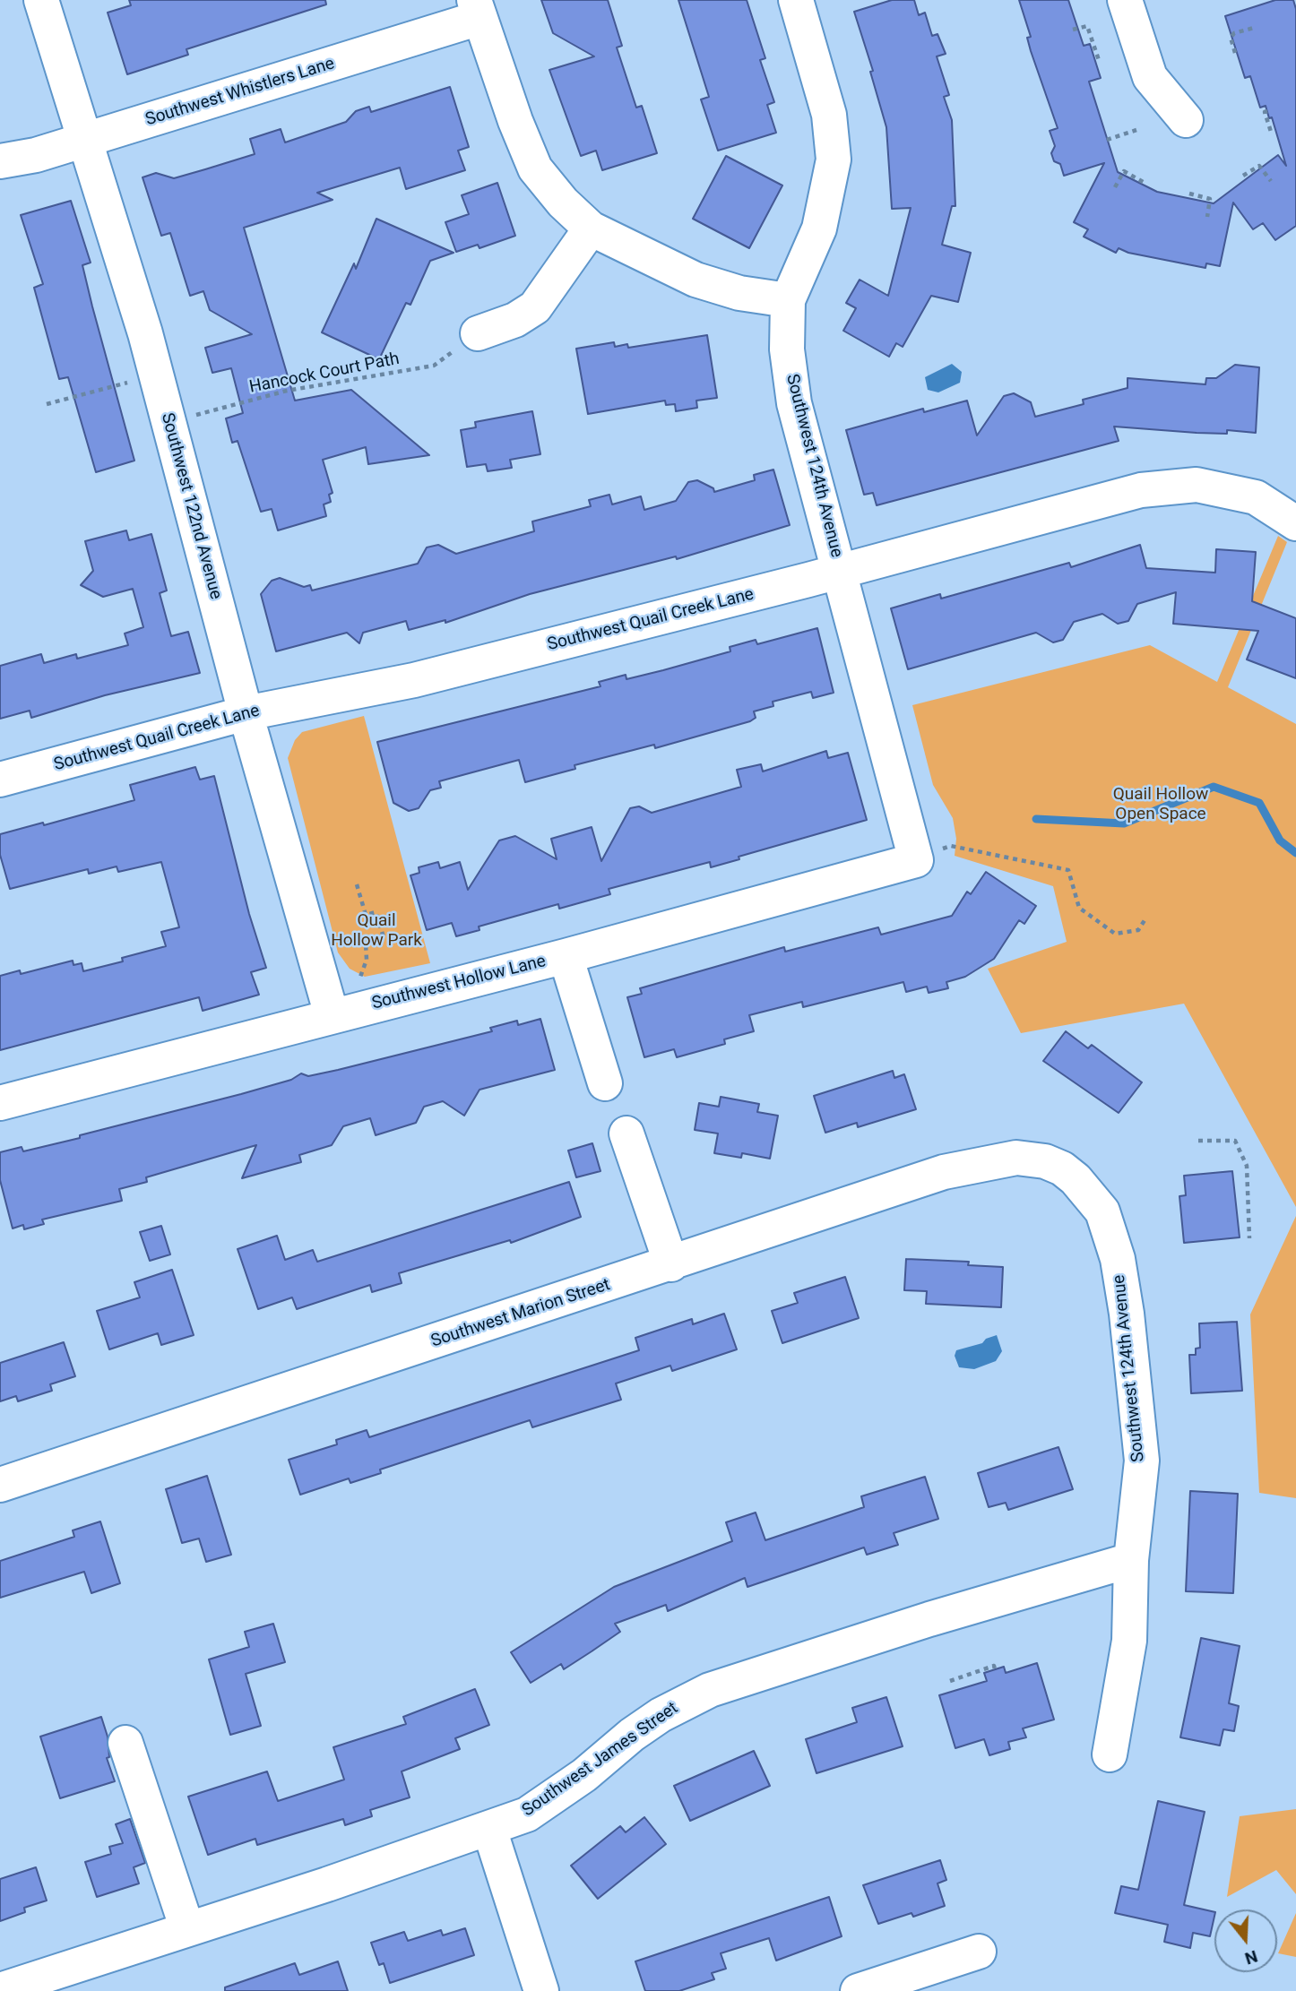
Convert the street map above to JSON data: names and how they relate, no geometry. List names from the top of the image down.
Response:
{
  "streets": {
    "street": [
      "Southwest Whistlers Lane",
      "Southwest 124th Avenue",
      "Southwest 122nd Avenue",
      "Southwest Quail Creek Lane",
      "Southwest Hollow Lane",
      "Southwest Marion Street",
      "Southwest James Street"
    ],
    "path": ["Hancock Court Path"]
  },
  "crossings": [
    ["Southwest Whistlers Lane", "Southwest 122nd Avenue"],
    ["Hancock Court Path", "Southwest 122nd Avenue"],
    ["Southwest 124th Avenue", "Southwest Quail Creek Lane"],
    ["Southwest 124th Avenue", "Southwest Hollow Lane"],
    ["Southwest 124th Avenue", "Southwest Marion Street"],
    ["Southwest 124th Avenue", "Southwest James Street"],
    ["Southwest 122nd Avenue", "Southwest Quail Creek Lane"],
    ["Southwest 122nd Avenue", "Southwest Hollow Lane"]
  ],
  "parks": ["Quail Hollow Open Space", "Quail Hollow Park"],
  "north": "bottom"
}
